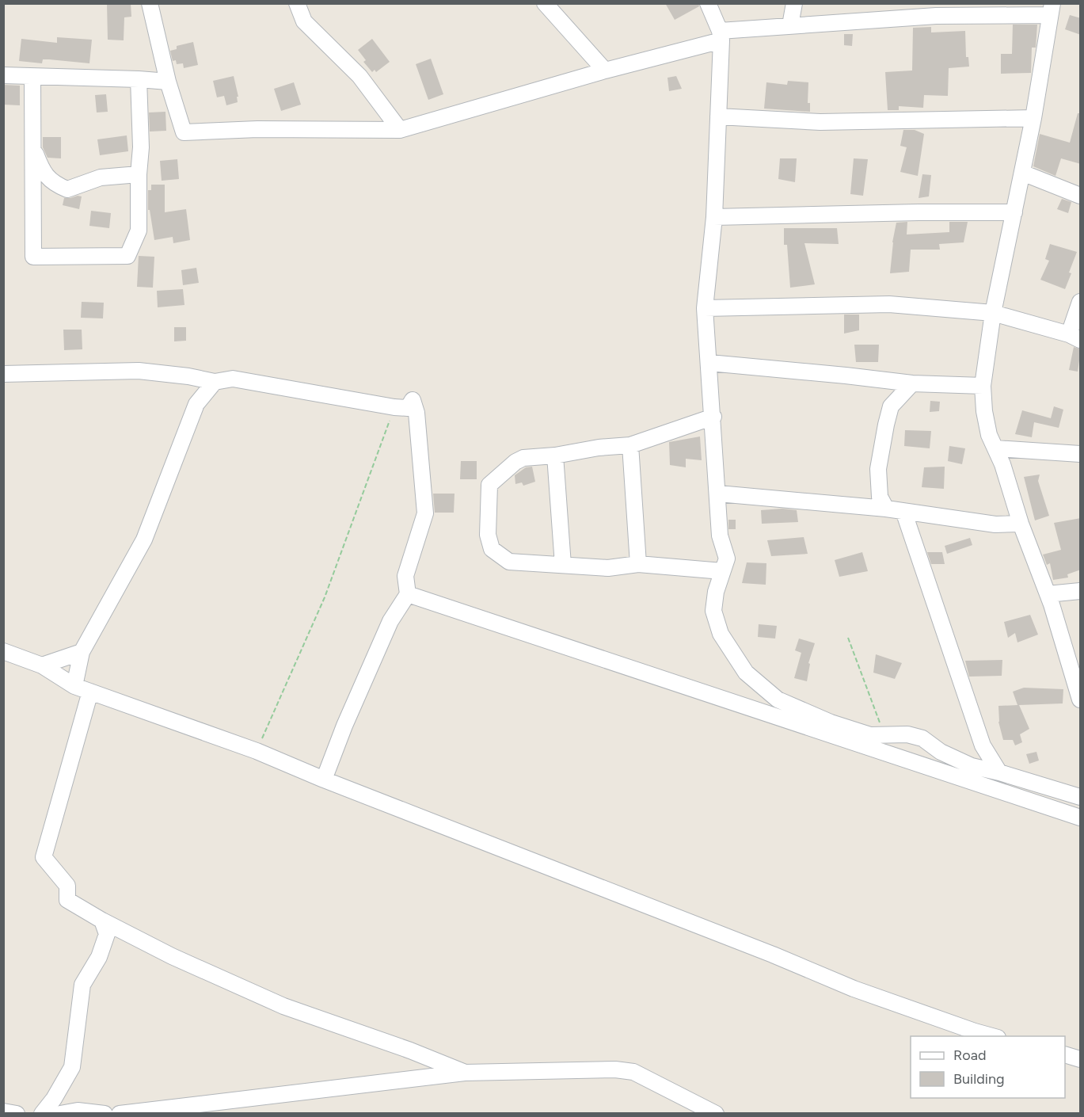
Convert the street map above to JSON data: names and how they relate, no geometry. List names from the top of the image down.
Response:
{
  "legend": ["Road", "Building"]
}
